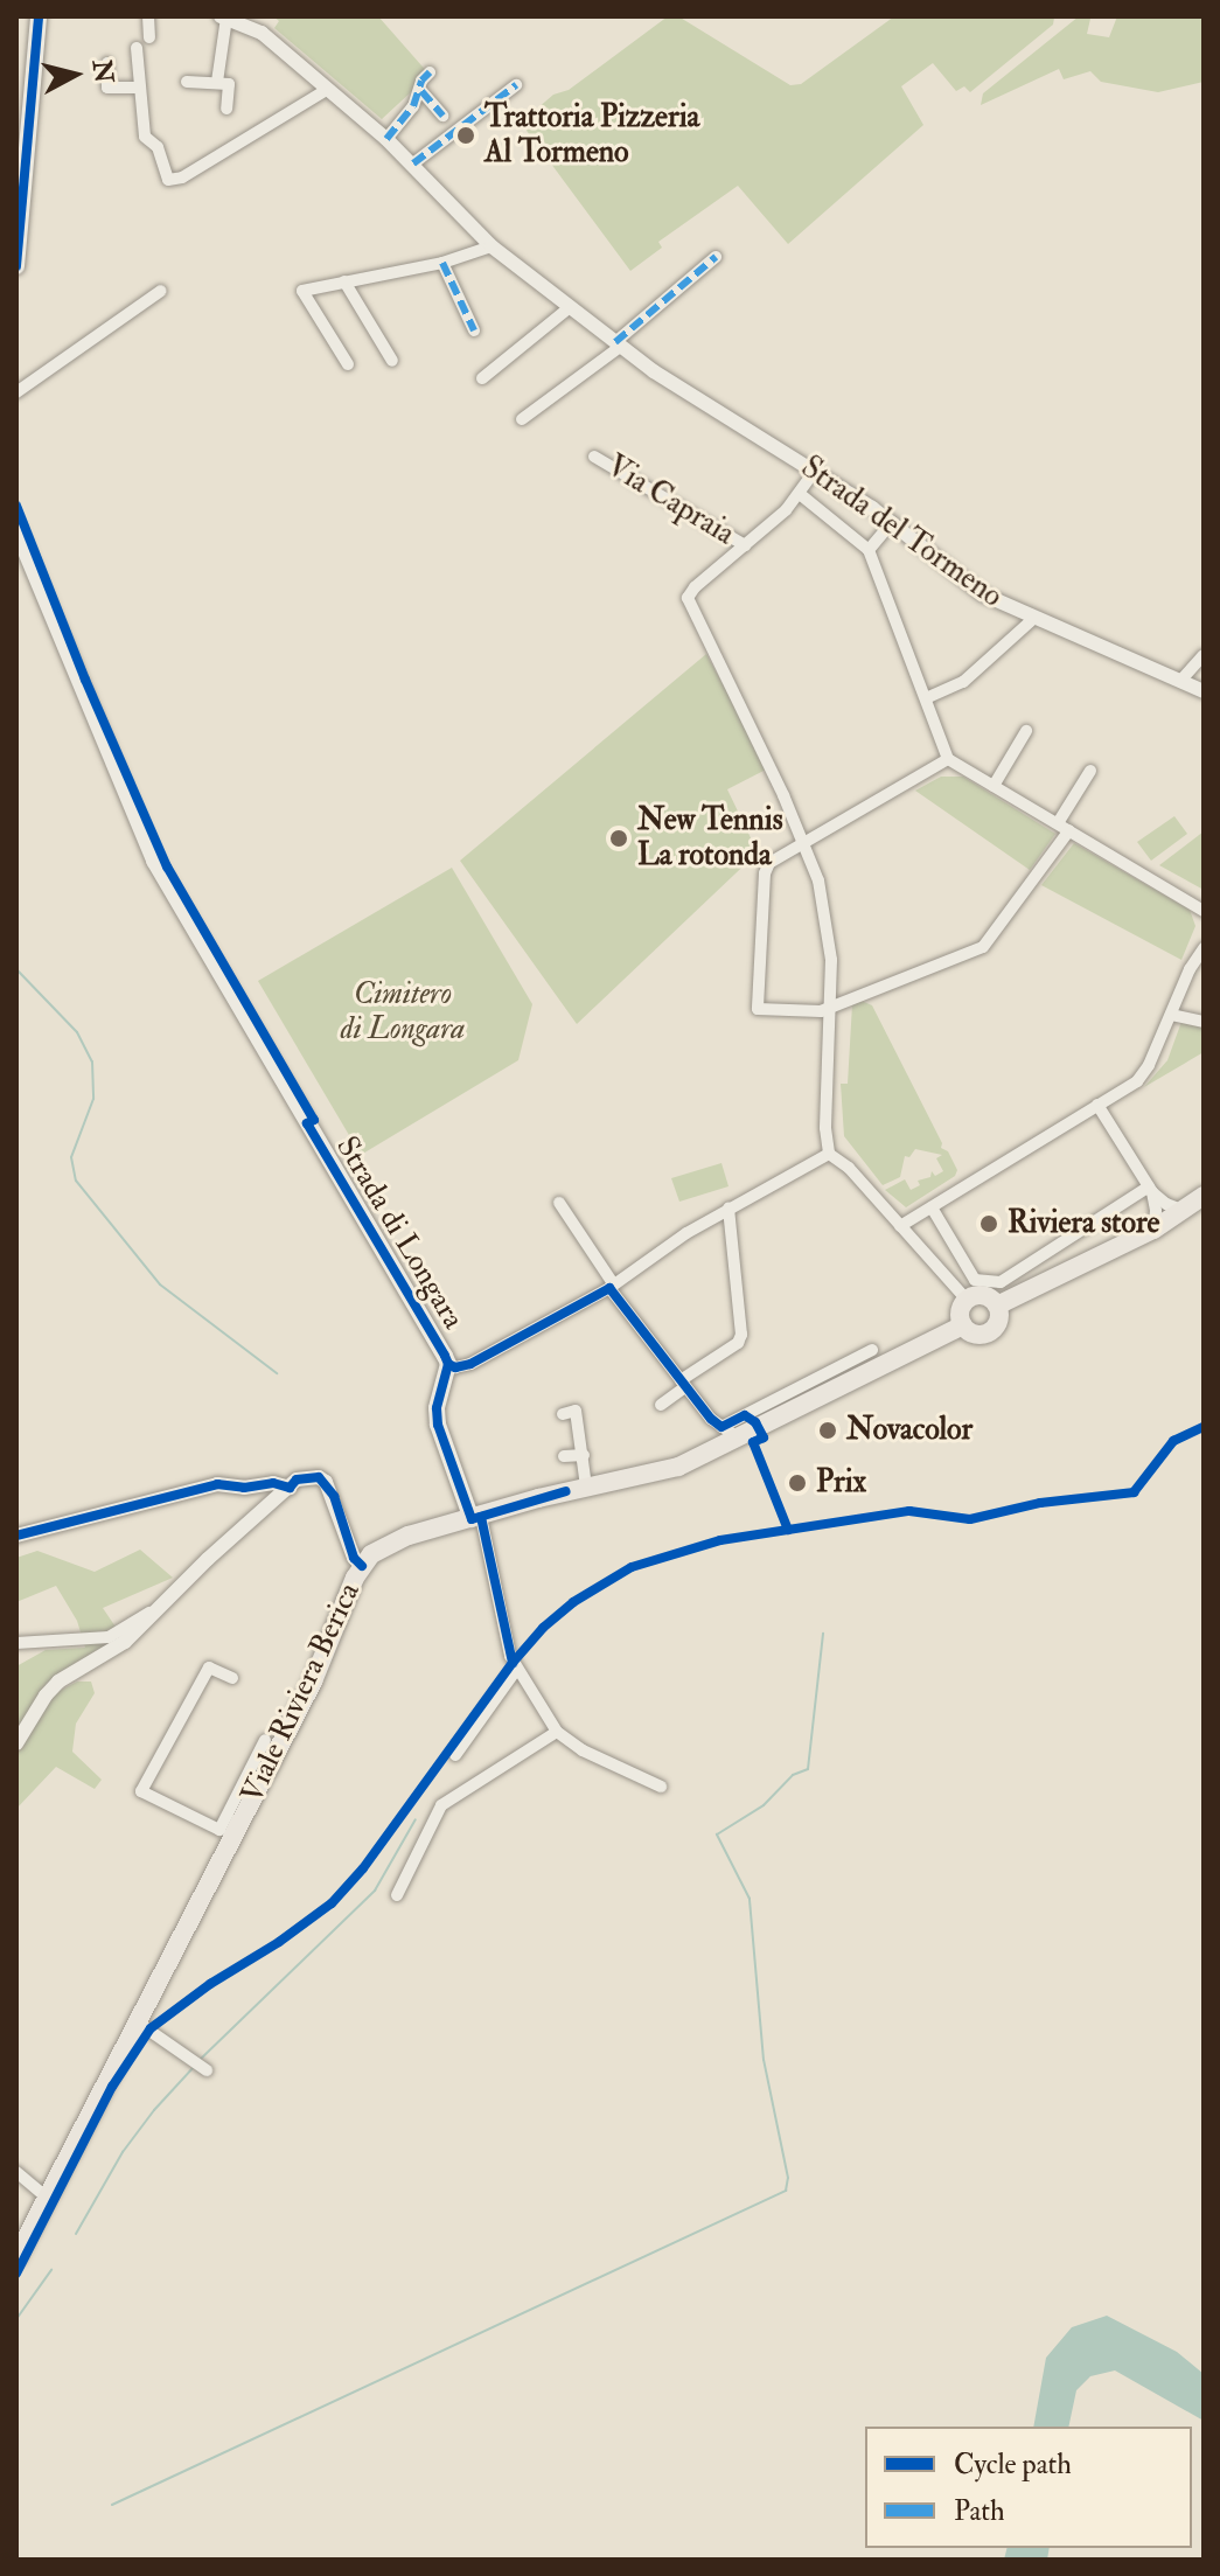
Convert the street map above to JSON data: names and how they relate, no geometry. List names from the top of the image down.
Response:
{
  "streets": {
    "main road": ["Strada di Longara", "Viale Riviera Berica"],
    "street": ["Via Capraia", "Strada del Tormeno"]
  },
  "crossings": [
    ["Strada di Longara", "Viale Riviera Berica"]
  ],
  "parks": ["Cimitero di Longara"],
  "places": [
    "Trattoria Pizzeria Al Tormeno",
    "New Tennis La rotonda",
    "Riviera store",
    "Novacolor",
    "Prix"
  ],
  "legend": ["Cycle path", "Path"],
  "north": "right"
}
